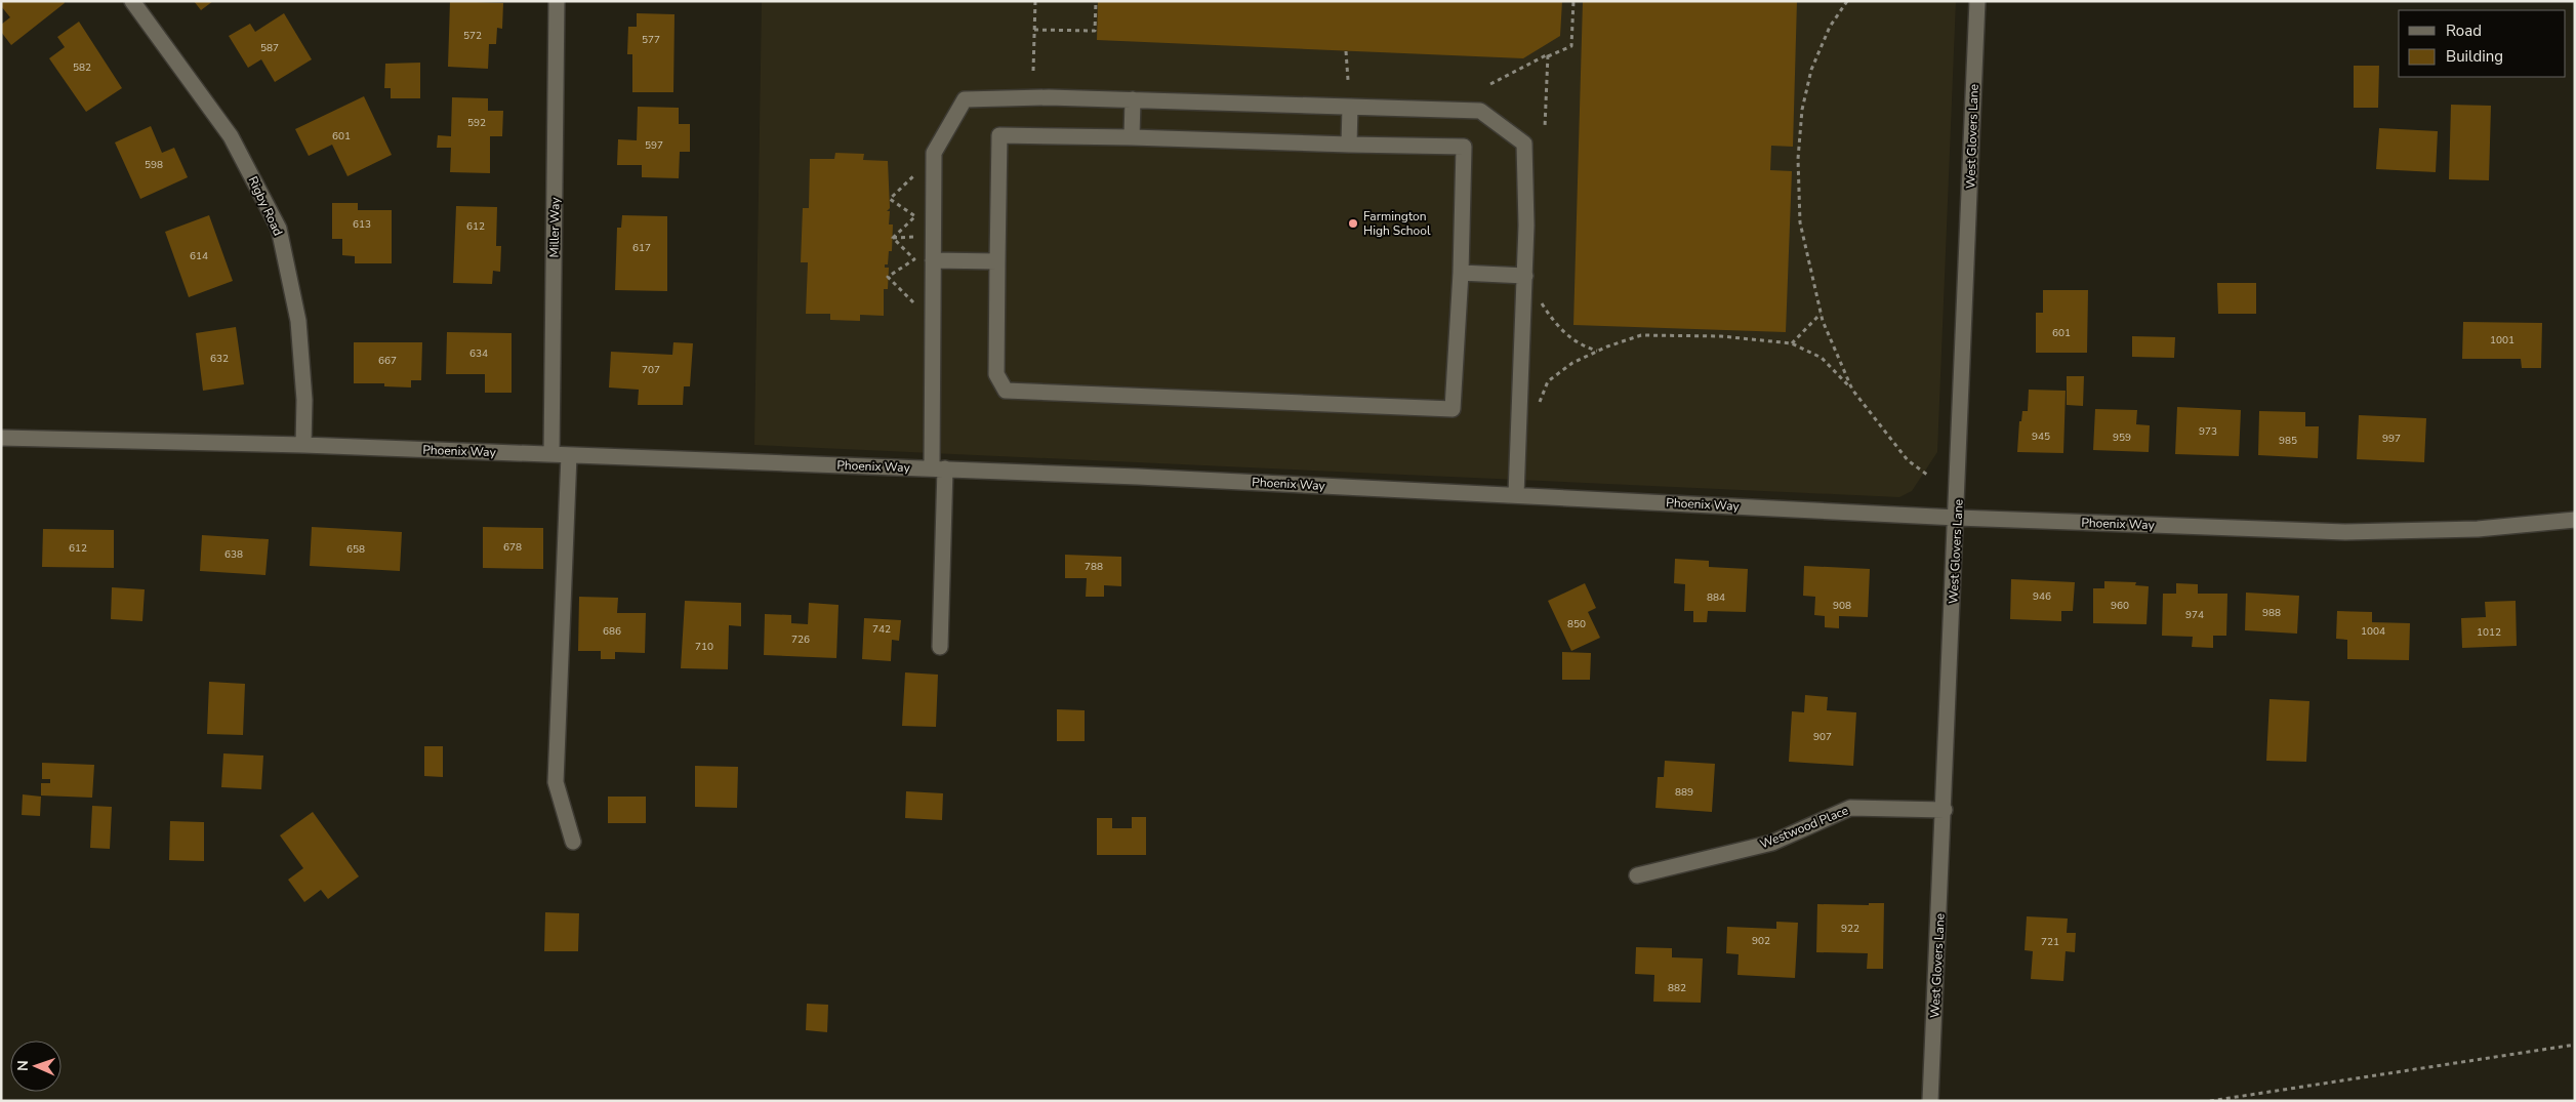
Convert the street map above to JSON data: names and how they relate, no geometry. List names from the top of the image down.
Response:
{
  "streets": {
    "street": [
      "West Glovers Lane",
      "Rigby Road",
      "Miller Way",
      "Phoenix Way",
      "Westwood Place"
    ]
  },
  "crossings": [
    ["West Glovers Lane", "Phoenix Way"],
    ["West Glovers Lane", "Westwood Place"],
    ["Rigby Road", "Phoenix Way"],
    ["Miller Way", "Phoenix Way"]
  ],
  "places": ["Farmington High School"],
  "house_numbers": [
    "572",
    "577",
    "587",
    "582",
    "592",
    "601",
    "597",
    "598",
    "613",
    "612",
    "617",
    "614",
    "601",
    "1001",
    "634",
    "632",
    "667",
    "707",
    "973",
    "945",
    "959",
    "997",
    "985",
    "678",
    "612",
    "658",
    "638",
    "788",
    "946",
    "884",
    "908",
    "960",
    "988",
    "974",
    "850",
    "742",
    "686",
    "1004",
    "1012",
    "726",
    "710",
    "907",
    "889",
    "922",
    "902",
    "721",
    "882"
  ],
  "legend": ["Road", "Building"],
  "north": "left"
}
